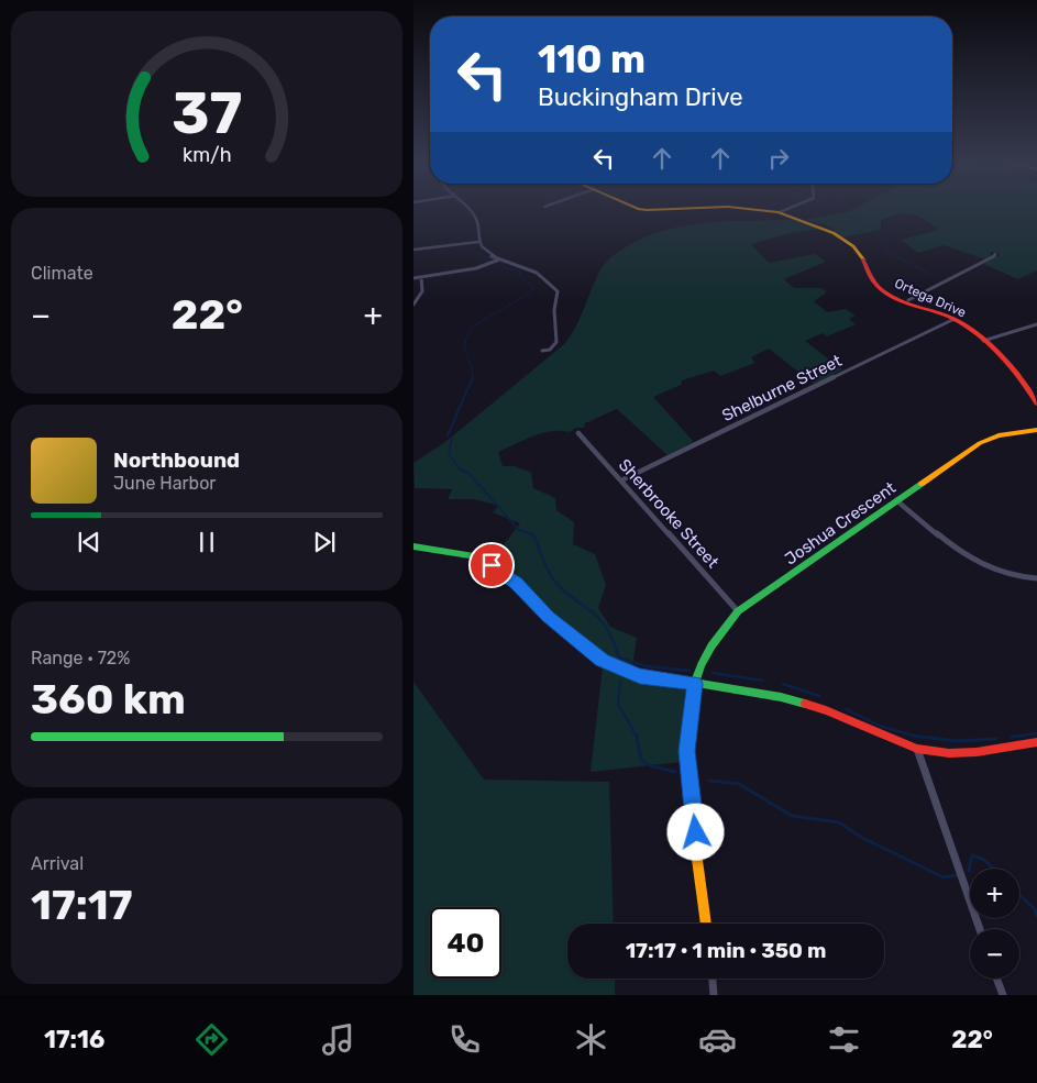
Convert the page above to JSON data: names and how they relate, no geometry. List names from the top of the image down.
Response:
{
  "streets": {
    "street": [
      "Ortega Drive",
      "Shelburne Street",
      "Sherbrooke Street",
      "Joshua Crescent"
    ]
  },
  "crossings": [
    ["Ortega Drive", "Shelburne Street"],
    ["Shelburne Street", "Sherbrooke Street"],
    ["Sherbrooke Street", "Joshua Crescent"]
  ],
  "page": {
    "turn": ["110 m", "Buckingham Drive"],
    "tile": [
      "Climate",
      ["Range · 72%", "360 km"],
      ["Arrival", "17:17"]
    ],
    "heat": ["−", "22°", "+"],
    "song": ["Northbound", "June Harbor"],
    "map_buttons": ["+", "−"],
    "limit": "40",
    "trip": "17:17 · 1 min · 350 m",
    "tabs": ["17:16", "22°"],
    "gauge": ["37", "km/h"]
  }
}
